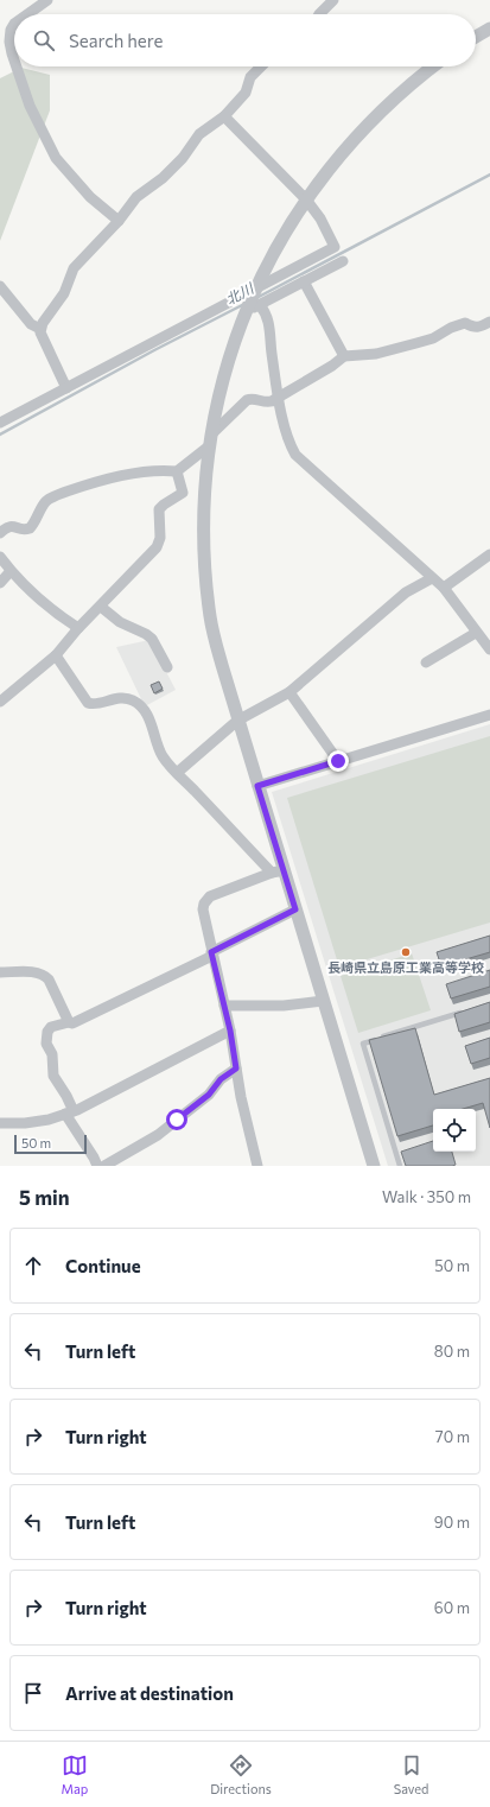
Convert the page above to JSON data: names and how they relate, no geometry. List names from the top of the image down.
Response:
{
  "water": ["北川"],
  "places": ["長崎県立島原工業高等学校"],
  "scale_bar": "50 m",
  "page": {
    "search": "Search here",
    "scale": "50 m",
    "heading": ["5 min", "Walk · 350 m"],
    "list": [
      ["Continue", "50 m"],
      ["Turn left", "80 m"],
      ["Turn right", "70 m"],
      ["Turn left", "90 m"],
      ["Turn right", "60 m"],
      "Arrive at destination"
    ],
    "nav": ["Map", "Directions", "Saved"]
  }
}
